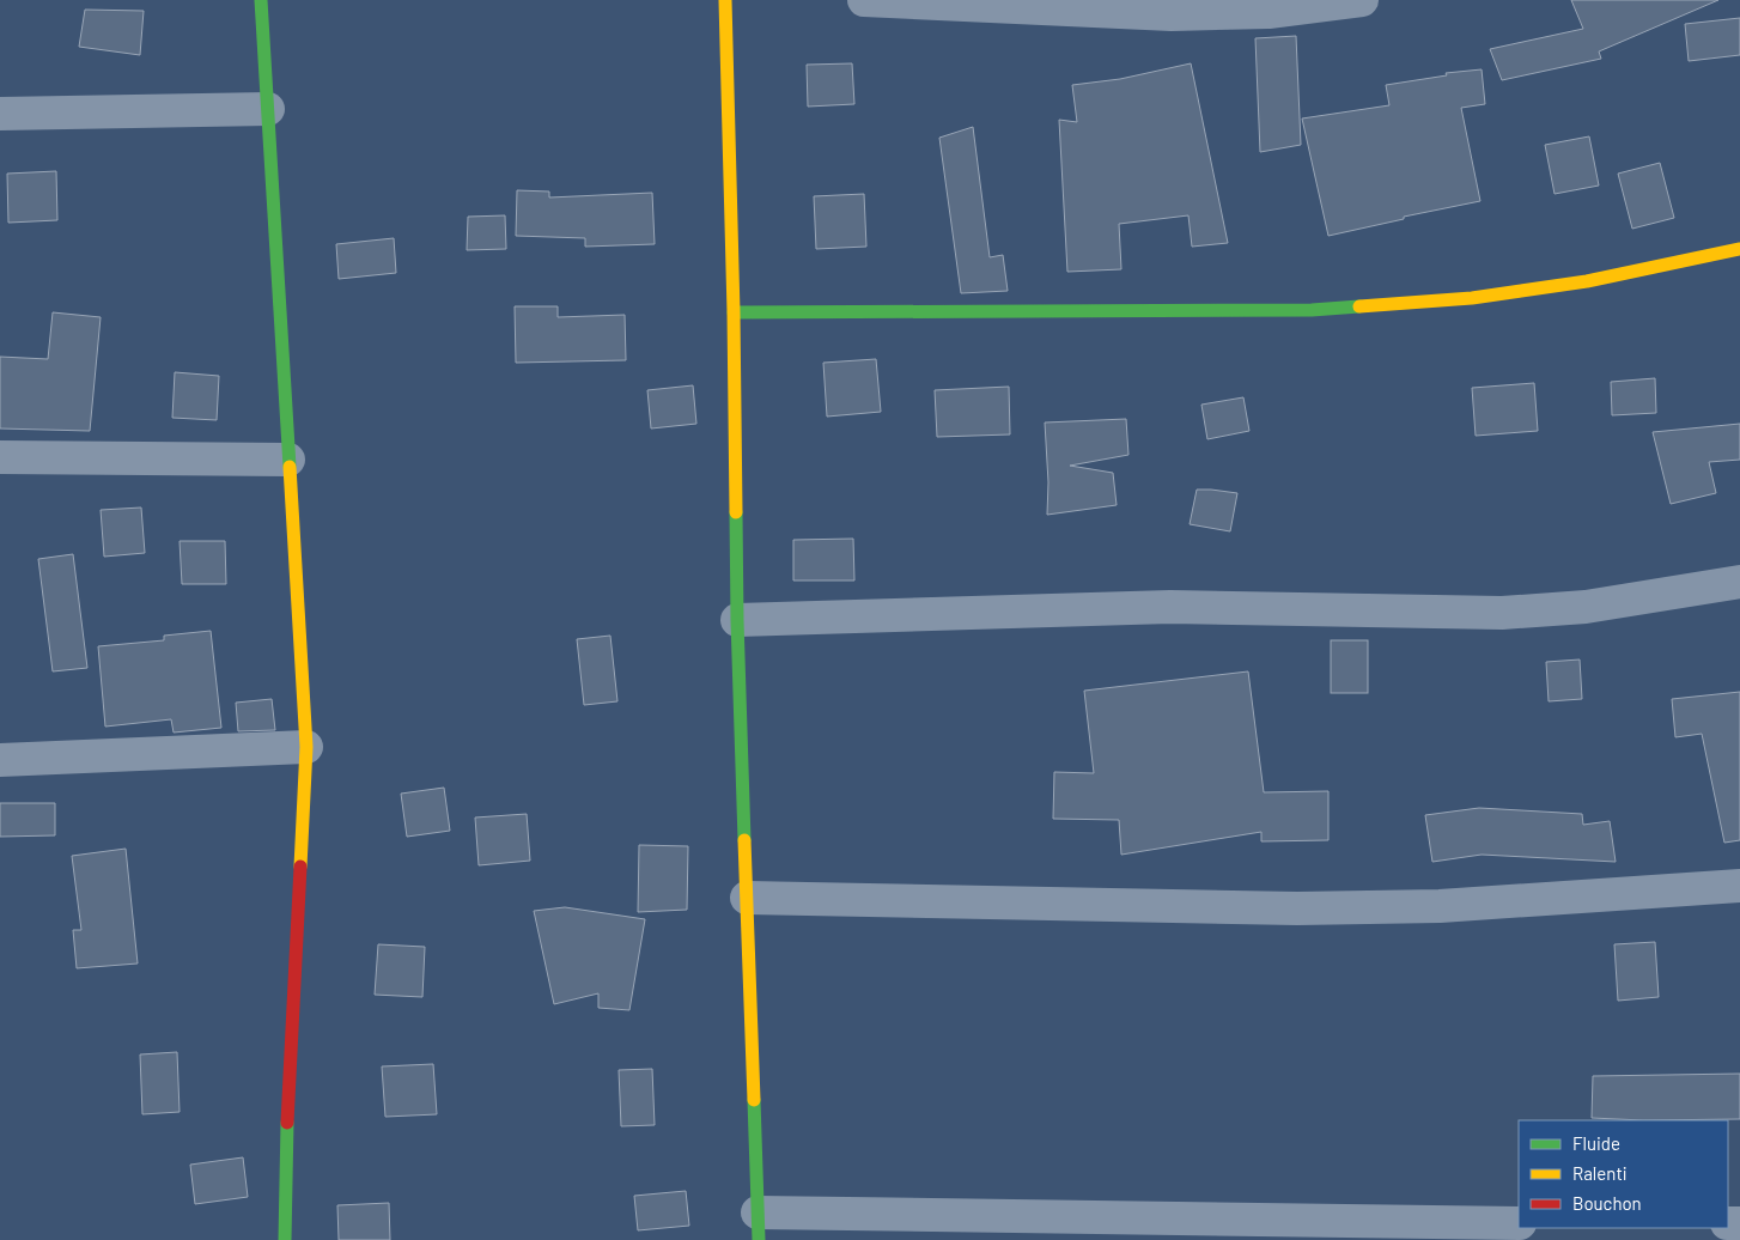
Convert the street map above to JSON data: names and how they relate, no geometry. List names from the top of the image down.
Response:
{
  "legend": ["Fluide", "Ralenti", "Bouchon"]
}
